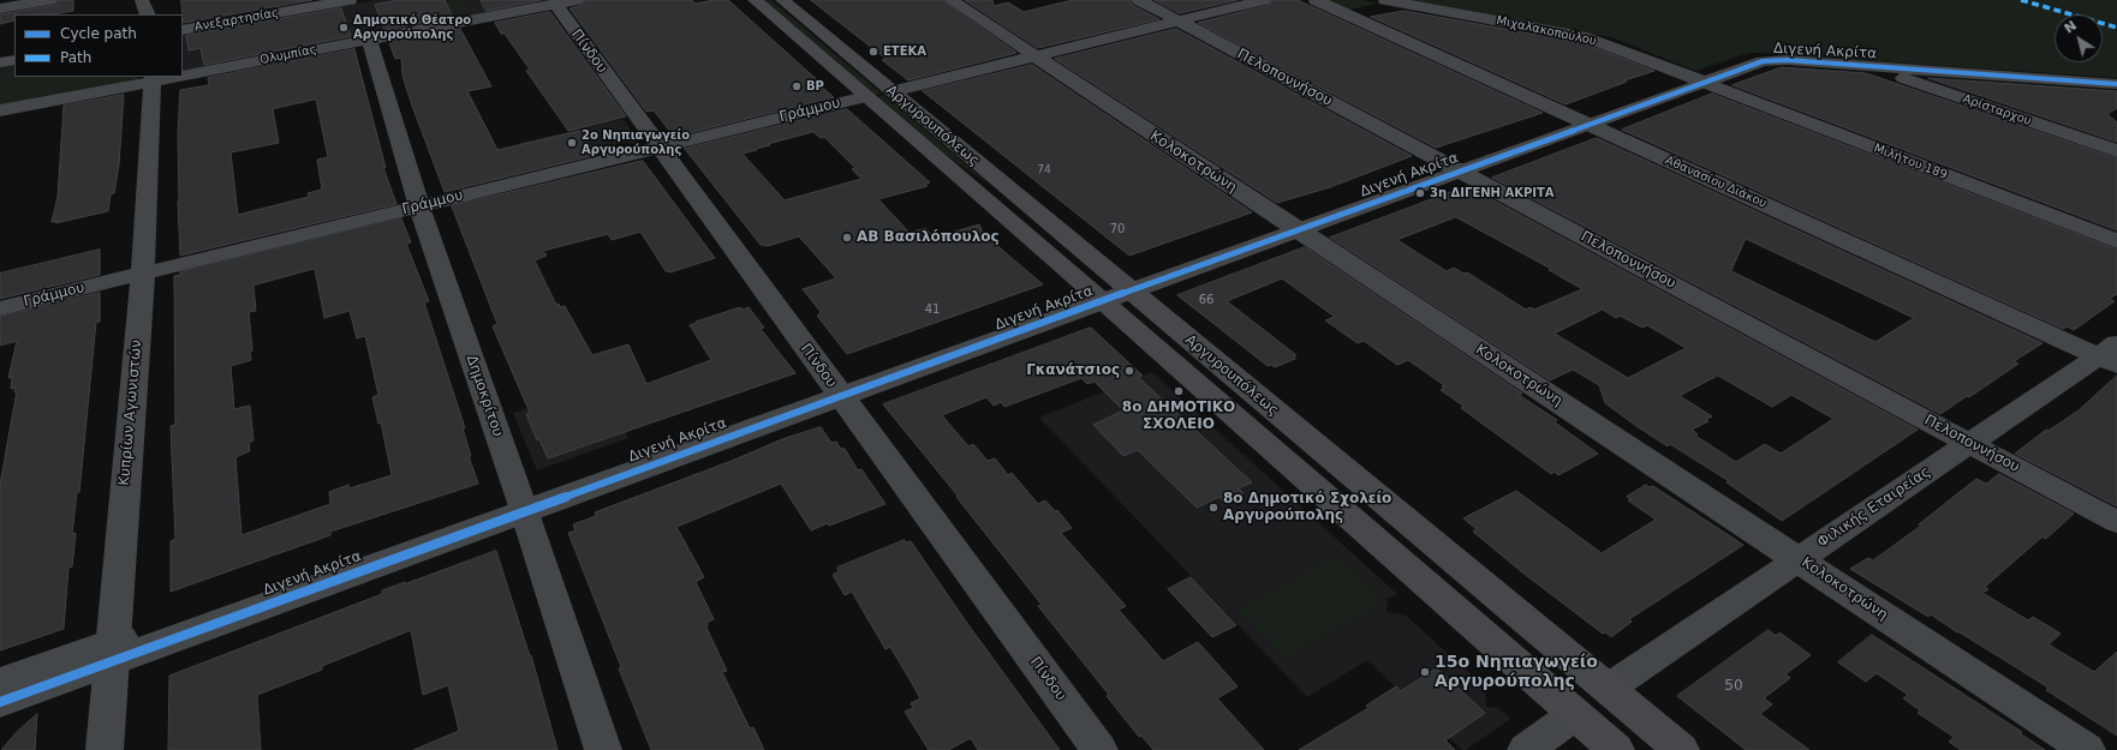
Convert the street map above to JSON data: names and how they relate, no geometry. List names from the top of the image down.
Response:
{
  "streets": {
    "main road": ["Ανεξαρτησίας", "Αργυρουπόλεως"],
    "street": [
      "Μιχαλακοπούλου",
      "Πίνδου",
      "Διγενή Ακρίτα",
      "Ολυμπίας",
      "Πελοποννήσου",
      "Γράμμου",
      "Αρίσταρχου",
      "Κολοκοτρώνη",
      "Μιλήτου 189",
      "Αθανασίου Διάκου",
      "Δημοκρίτου",
      "Κυπρίων Αγωνιστών",
      "Φιλικής Εταιρείας"
    ]
  },
  "crossings": [
    ["Μιχαλακοπούλου", "Διγενή Ακρίτα"],
    ["Μιχαλακοπούλου", "Μιλήτου 189"],
    ["Πίνδου", "Διγενή Ακρίτα"],
    ["Πίνδου", "Ολυμπίας"],
    ["Πίνδου", "Γράμμου"],
    ["Διγενή Ακρίτα", "Πελοποννήσου"],
    ["Διγενή Ακρίτα", "Αρίσταρχου"],
    ["Διγενή Ακρίτα", "Αργυρουπόλεως"],
    ["Διγενή Ακρίτα", "Κολοκοτρώνη"],
    ["Διγενή Ακρίτα", "Μιλήτου 189"],
    ["Διγενή Ακρίτα", "Αθανασίου Διάκου"],
    ["Διγενή Ακρίτα", "Δημοκρίτου"],
    ["Διγενή Ακρίτα", "Κυπρίων Αγωνιστών"],
    ["Ολυμπίας", "Δημοκρίτου"],
    ["Ολυμπίας", "Κυπρίων Αγωνιστών"],
    ["Πελοποννήσου", "Φιλικής Εταιρείας"],
    ["Γράμμου", "Αργυρουπόλεως"],
    ["Γράμμου", "Δημοκρίτου"],
    ["Γράμμου", "Κυπρίων Αγωνιστών"],
    ["Αργυρουπόλεως", "Φιλικής Εταιρείας"],
    ["Κολοκοτρώνη", "Φιλικής Εταιρείας"],
    ["Αθανασίου Διάκου", "Φιλικής Εταιρείας"]
  ],
  "places": [
    "Δημοτικό Θέατρο Αργυρούπολης",
    "ΕΤΕΚΑ",
    "BP",
    "2ο Νηπιαγωγείο Αργυρούπολης",
    "3η ΔΙΓΕΝΗ ΑΚΡΙΤΑ",
    "ΑΒ Βασιλόπουλος",
    "Γκανάτσιος",
    "8ο ΔΗΜΟΤΙΚΟ ΣΧΟΛΕΙΟ",
    "8ο Δημοτικό Σχολείο Αργυρούπολης",
    "15ο Νηπιαγωγείο Αργυρούπολης"
  ],
  "house_numbers": [
    "74",
    "70",
    "66",
    "41",
    "50"
  ],
  "legend": ["Cycle path", "Path"],
  "north": "top left"
}
